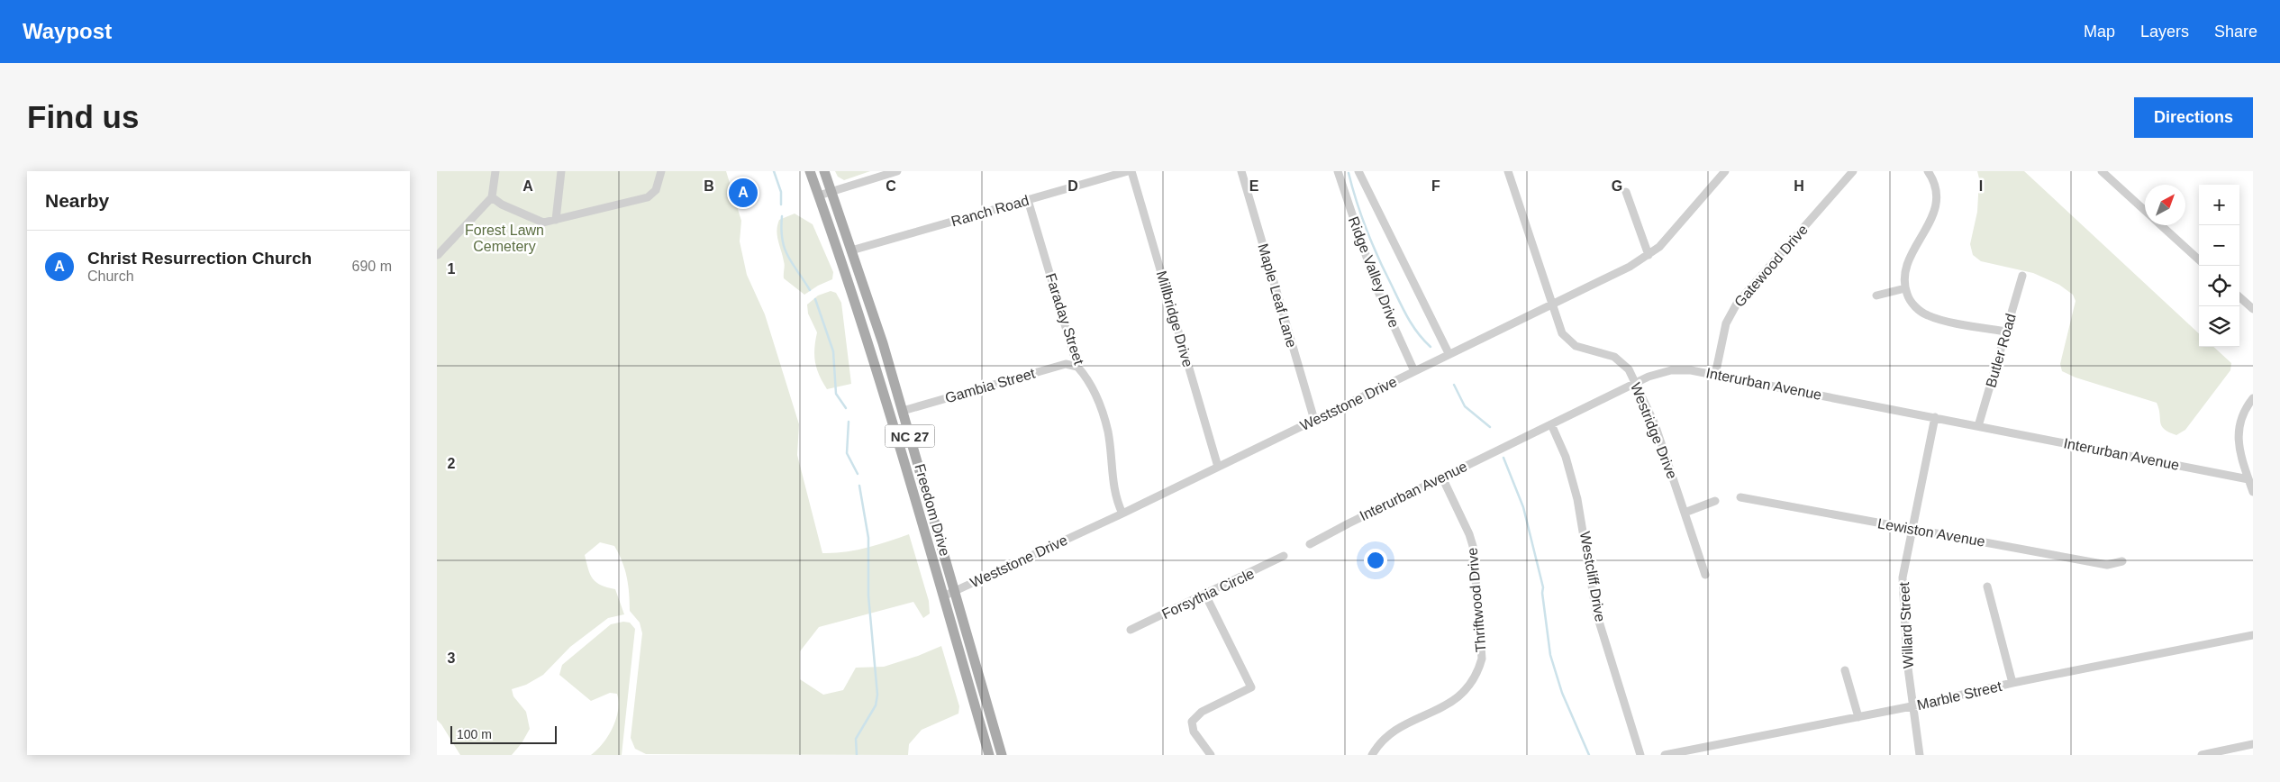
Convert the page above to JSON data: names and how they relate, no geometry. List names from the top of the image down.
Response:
{
  "streets": {
    "main road": ["NC 27", "Freedom Drive"],
    "street": [
      "Ranch Road",
      "Gatewood Drive",
      "Ridge Valley Drive",
      "Maple Leaf Lane",
      "Faraday Street",
      "Millbridge Drive",
      "Butler Road",
      "Interurban Avenue",
      "Gambia Street",
      "Weststone Drive",
      "Westridge Drive",
      "Lewiston Avenue",
      "Westcliff Drive",
      "Forsythia Circle",
      "Thriftwood Drive",
      "Willard Street",
      "Marble Street"
    ]
  },
  "crossings": [
    ["Ranch Road", "Faraday Street"],
    ["Ranch Road", "Millbridge Drive"],
    ["Ranch Road", "Freedom Drive"],
    ["Gatewood Drive", "Interurban Avenue"],
    ["Ridge Valley Drive", "Weststone Drive"],
    ["Maple Leaf Lane", "Weststone Drive"],
    ["Faraday Street", "Gambia Street"],
    ["Faraday Street", "Weststone Drive"],
    ["Millbridge Drive", "Weststone Drive"],
    ["Butler Road", "Interurban Avenue"],
    ["Interurban Avenue", "Westridge Drive"],
    ["Interurban Avenue", "Westcliff Drive"],
    ["Interurban Avenue", "Thriftwood Drive"],
    ["Interurban Avenue", "Willard Street"],
    ["Gambia Street", "Freedom Drive"],
    ["Weststone Drive", "Westridge Drive"],
    ["Weststone Drive", "Freedom Drive"],
    ["Lewiston Avenue", "Willard Street"],
    ["Willard Street", "Marble Street"]
  ],
  "parks": ["Forest Lawn Cemetery"],
  "scale_bar": "100 m",
  "north": "top right",
  "page": {
    "header": "Waypost",
    "nav": ["Map", "Layers", "Share"],
    "buttons": "Directions",
    "title": "Find us",
    "heading": "Nearby",
    "pins": "A",
    "map_buttons": ["+", "−"],
    "list": [
      {
        "mark": "A",
        "name": "Christ Resurrection Church",
        "note": "Church",
        "value": "690 m"
      }
    ],
    "scale": "100 m"
  },
  "grid": {
    "columns": [
      "A",
      "B",
      "C",
      "D",
      "E",
      "F",
      "G",
      "H",
      "I"
    ],
    "rows": ["1", "2", "3"]
  }
}
